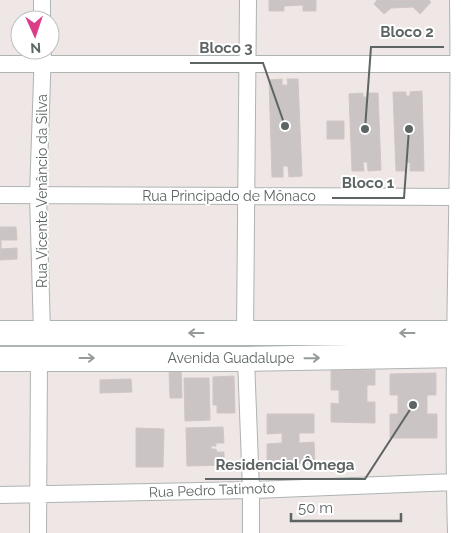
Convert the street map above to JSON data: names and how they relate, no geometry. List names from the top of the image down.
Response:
{
  "streets": {
    "street": [
      "Rua Vicente Venâncio da Silva",
      "Rua Principado de Mônaco",
      "Avenida Guadalupe",
      "Rua Pedro Tatimoto"
    ]
  },
  "crossings": [
    ["Rua Vicente Venâncio da Silva", "Rua Principado de Mônaco"],
    ["Rua Vicente Venâncio da Silva", "Avenida Guadalupe"]
  ],
  "places": [
    "Bloco 3",
    "Bloco 2",
    "Bloco 1",
    "Residencial Ômega"
  ],
  "scale_bar": "50 m",
  "north": "bottom"
}
